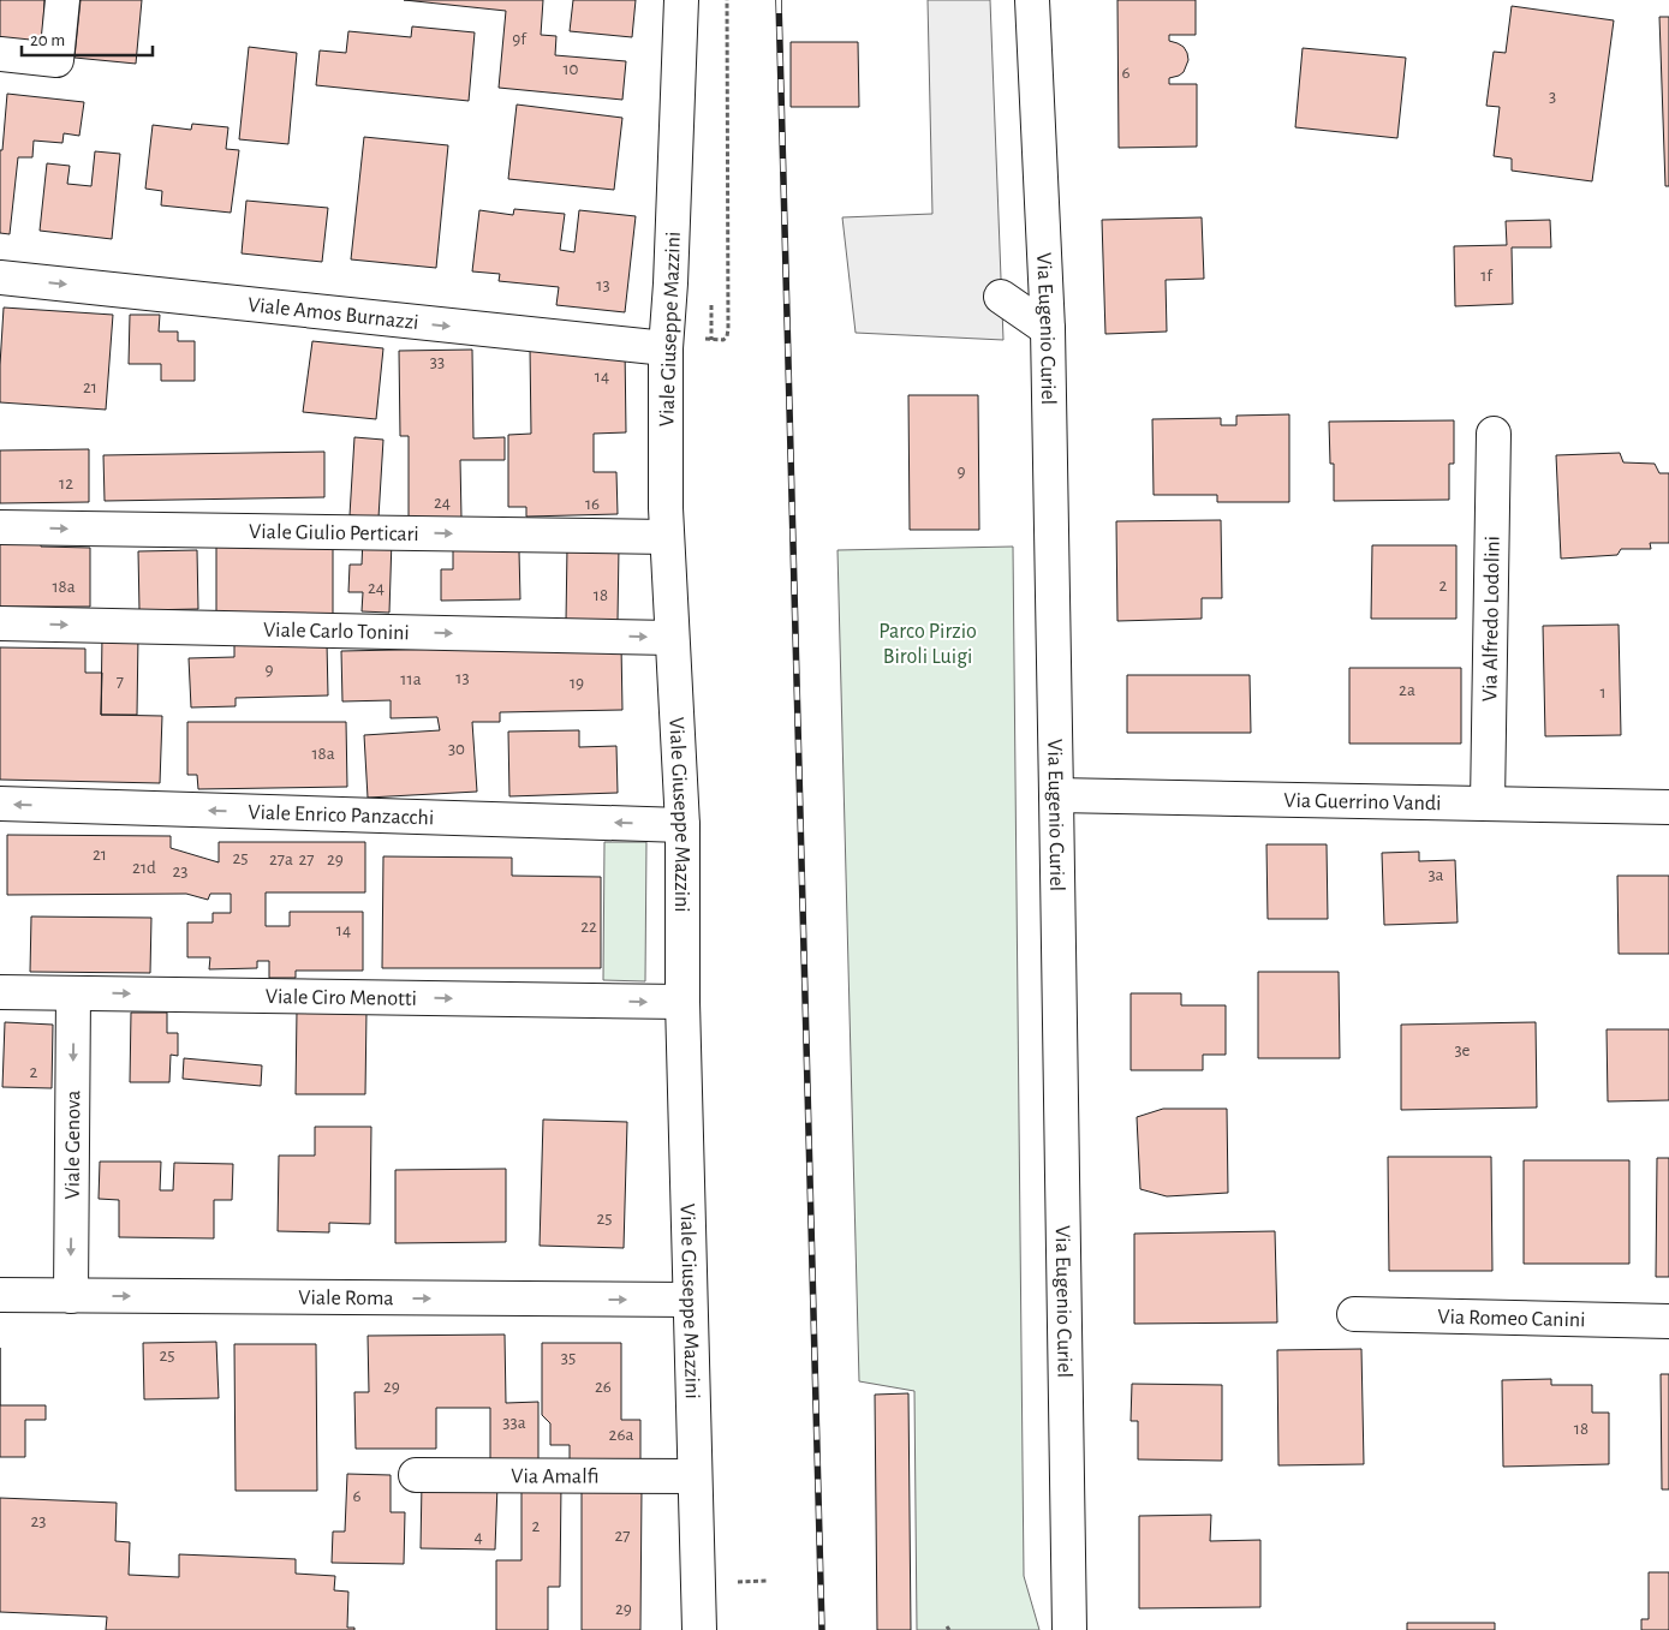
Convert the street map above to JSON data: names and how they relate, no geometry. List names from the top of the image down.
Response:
{
  "streets": {
    "street": [
      "Viale Amos Burnazzi",
      "Via Eugenio Curiel",
      "Viale Giuseppe Mazzini",
      "Viale Giulio Perticari",
      "Via Alfredo Lodolini",
      "Viale Carlo Tonini",
      "Via Guerrino Vandi",
      "Viale Enrico Panzacchi",
      "Viale Ciro Menotti",
      "Viale Genova",
      "Viale Roma",
      "Via Romeo Canini",
      "Via Amalfi"
    ]
  },
  "crossings": [
    ["Viale Amos Burnazzi", "Viale Giuseppe Mazzini"],
    ["Via Eugenio Curiel", "Via Guerrino Vandi"],
    ["Viale Giuseppe Mazzini", "Viale Giulio Perticari"],
    ["Viale Giuseppe Mazzini", "Viale Carlo Tonini"],
    ["Viale Giuseppe Mazzini", "Viale Enrico Panzacchi"],
    ["Viale Giuseppe Mazzini", "Viale Ciro Menotti"],
    ["Viale Giuseppe Mazzini", "Viale Roma"],
    ["Viale Giuseppe Mazzini", "Via Amalfi"],
    ["Via Alfredo Lodolini", "Via Guerrino Vandi"],
    ["Viale Ciro Menotti", "Viale Genova"],
    ["Viale Genova", "Viale Roma"]
  ],
  "one_way": [
    "Viale Amos Burnazzi",
    "Viale Giulio Perticari",
    "Viale Carlo Tonini",
    "Viale Enrico Panzacchi",
    "Viale Ciro Menotti",
    "Viale Genova",
    "Viale Roma"
  ],
  "parks": ["Parco Pirzio Biroli Luigi"],
  "house_numbers": [
    "9f",
    "10",
    "6",
    "3",
    "1f",
    "13",
    "33",
    "14",
    "21",
    "9",
    "12",
    "24",
    "16",
    "2",
    "18a",
    "24",
    "18",
    "9",
    "13",
    "11a",
    "7",
    "19",
    "2a",
    "1",
    "30",
    "18a",
    "21",
    "25",
    "27a",
    "27",
    "29",
    "21d",
    "23",
    "3a",
    "22",
    "14",
    "3e",
    "2",
    "25",
    "25",
    "35",
    "29",
    "26",
    "33a",
    "18",
    "26a",
    "6",
    "23",
    "2",
    "27",
    "4",
    "29"
  ],
  "scale_bar": "20 m"
}
